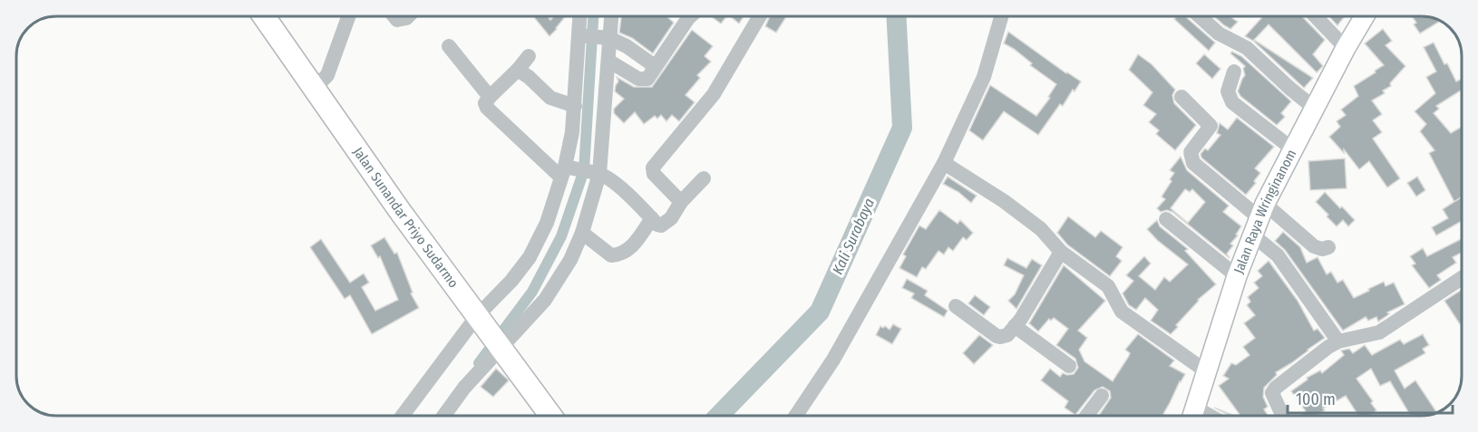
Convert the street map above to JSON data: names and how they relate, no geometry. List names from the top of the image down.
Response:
{
  "streets": {
    "highway": ["Jalan Sunandar Priyo Sudarmo"],
    "main road": ["Jalan Raya Wringinanom"]
  },
  "water": ["Kali Surabaya"],
  "scale_bar": "100 m"
}
